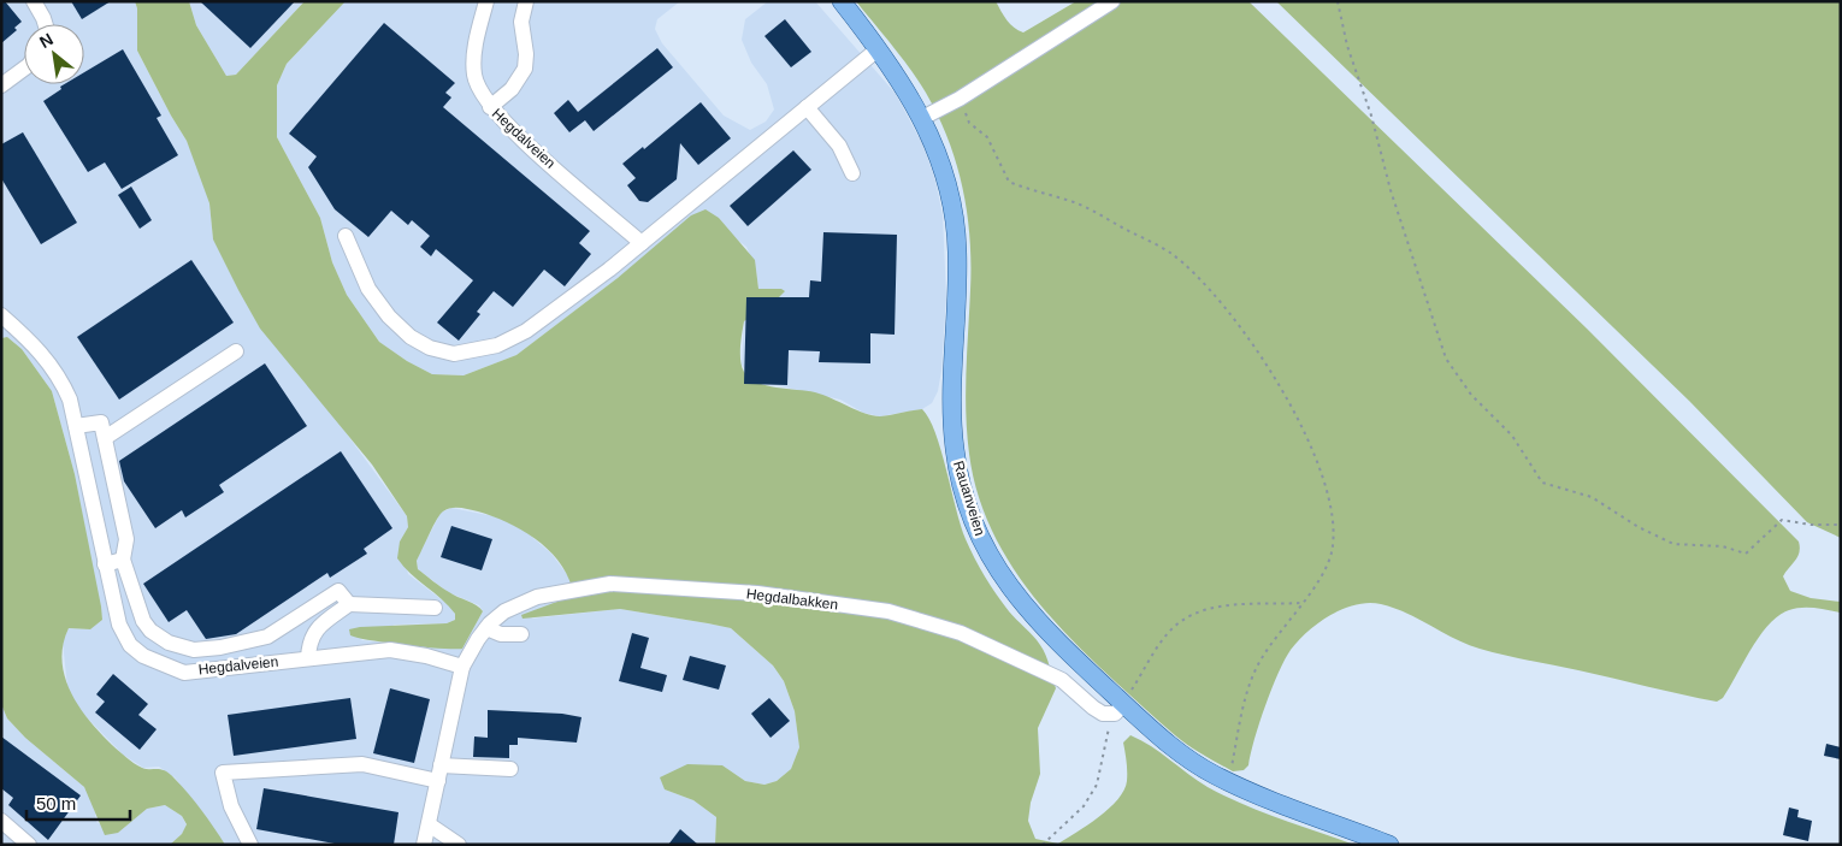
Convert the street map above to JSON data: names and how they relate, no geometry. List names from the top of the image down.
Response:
{
  "streets": {
    "main road": ["Rauanveien"],
    "street": ["Hegdalveien", "Hegdalbakken"]
  },
  "crossings": [
    ["Hegdalveien", "Hegdalbakken"],
    ["Rauanveien", "Hegdalbakken"]
  ],
  "scale_bar": "50 m",
  "north": "top left"
}
